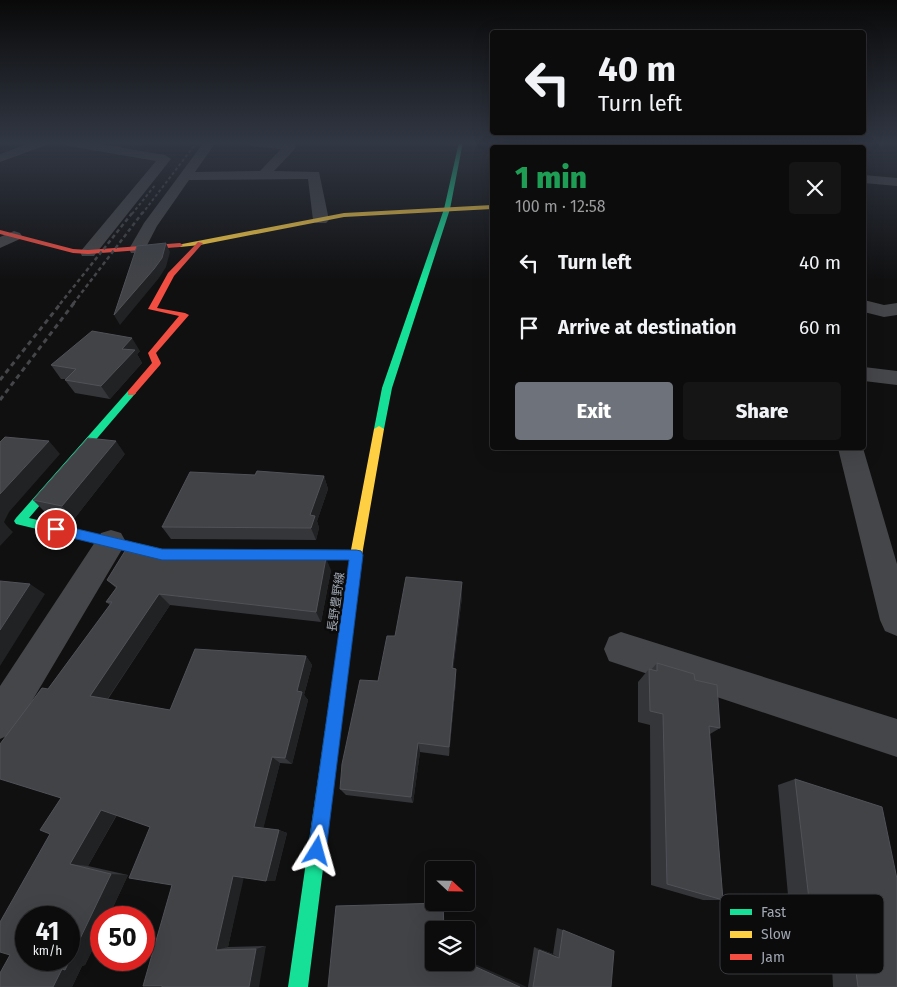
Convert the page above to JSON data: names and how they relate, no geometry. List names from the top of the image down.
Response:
{
  "streets": {
    "street": ["長野豊野線"]
  },
  "legend": ["Fast", "Slow", "Jam"],
  "north": "right",
  "page": {
    "turn": ["40 m", "Turn left"],
    "heading": ["1 min", "100 m · 12:58"],
    "list": [
      {
        "name": "Turn left",
        "value": "40 m"
      },
      {
        "name": "Arrive at destination",
        "value": "60 m"
      }
    ],
    "buttons": ["Exit", "Share"],
    "speed": "41 km/h",
    "limit": "50"
  }
}
